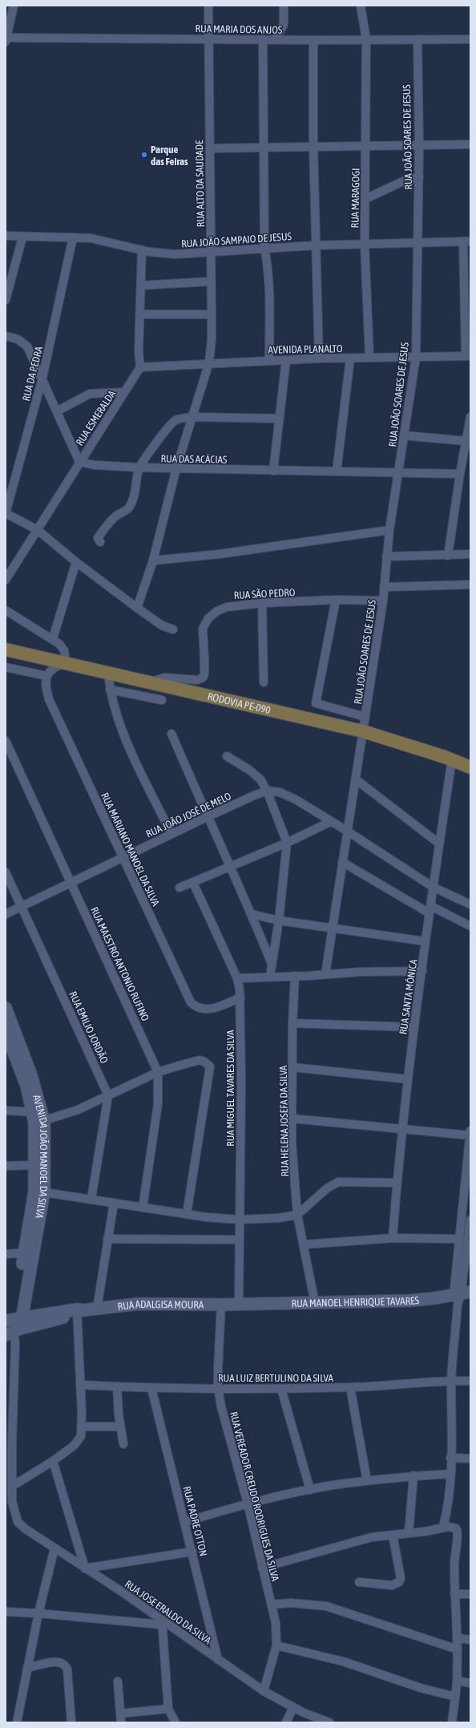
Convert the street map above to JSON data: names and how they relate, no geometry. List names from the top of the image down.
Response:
{
  "streets": {
    "main road": ["RODOVIA PE-090"],
    "street": [
      "RUA MARIA DOS ANJOS",
      "RUA JOÃO SOARES DE JESUS",
      "RUA ALTO DA SAUDADE",
      "RUA MARAGOGI",
      "RUA JOÃO SAMPAIO DE JESUS",
      "AVENIDA PLANALTO",
      "RUA DA PEDRA",
      "RUA ESMERALDA",
      "RUA DAS ACÁCIAS",
      "RUA SÃO PEDRO",
      "RUA JOÃO JOSÉ DE MELO",
      "RUA MARIANO MANOEL DA SILVA",
      "RUA MAESTRO ANTONIO RUFINO",
      "RUA SANTA MÔNICA",
      "RUA EMILIO JORDÃO",
      "RUA MIGUEL TAVARES DA SILVA",
      "RUA HELENA JOSEFA DA SILVA",
      "AVENIDA JOÃO MANOEL DA SILVA",
      "RUA MANOEL HENRIQUE TAVARES",
      "RUA ADALGISA MOURA",
      "RUA LUIZ BERTULINO DA SILVA",
      "RUA VEREADOR CREUDO RODRIGUES DA SILVA",
      "RUA PADRE OTTON",
      "RUA JOSE ERALDO DA SILVA"
    ]
  },
  "crossings": [
    ["RUA MARIA DOS ANJOS", "RUA JOÃO SOARES DE JESUS"],
    ["RUA MARIA DOS ANJOS", "RUA ALTO DA SAUDADE"],
    ["RUA MARIA DOS ANJOS", "RUA MARAGOGI"],
    ["RUA JOÃO SOARES DE JESUS", "RUA JOÃO SAMPAIO DE JESUS"],
    ["RUA JOÃO SOARES DE JESUS", "AVENIDA PLANALTO"],
    ["RUA JOÃO SOARES DE JESUS", "RUA DAS ACÁCIAS"],
    ["RUA JOÃO SOARES DE JESUS", "RUA SÃO PEDRO"],
    ["RUA JOÃO SOARES DE JESUS", "RODOVIA PE-090"],
    ["RUA ALTO DA SAUDADE", "RUA JOÃO SAMPAIO DE JESUS"],
    ["RUA ALTO DA SAUDADE", "AVENIDA PLANALTO"],
    ["RUA ALTO DA SAUDADE", "RUA DAS ACÁCIAS"],
    ["RUA MARAGOGI", "RUA JOÃO SAMPAIO DE JESUS"],
    ["RUA MARAGOGI", "AVENIDA PLANALTO"],
    ["RUA JOÃO SAMPAIO DE JESUS", "RUA DA PEDRA"],
    ["AVENIDA PLANALTO", "RUA ESMERALDA"],
    ["RUA ESMERALDA", "RUA DAS ACÁCIAS"],
    ["RUA SÃO PEDRO", "RODOVIA PE-090"],
    ["RODOVIA PE-090", "RUA SANTA MÔNICA"],
    ["RUA JOÃO JOSÉ DE MELO", "RUA MARIANO MANOEL DA SILVA"],
    ["RUA JOÃO JOSÉ DE MELO", "RUA MAESTRO ANTONIO RUFINO"],
    ["RUA JOÃO JOSÉ DE MELO", "RUA EMILIO JORDÃO"],
    ["RUA MARIANO MANOEL DA SILVA", "RUA MIGUEL TAVARES DA SILVA"],
    ["RUA MIGUEL TAVARES DA SILVA", "RUA MANOEL HENRIQUE TAVARES"],
    ["RUA MIGUEL TAVARES DA SILVA", "RUA ADALGISA MOURA"],
    ["RUA HELENA JOSEFA DA SILVA", "RUA MANOEL HENRIQUE TAVARES"],
    ["AVENIDA JOÃO MANOEL DA SILVA", "RUA ADALGISA MOURA"],
    ["AVENIDA JOÃO MANOEL DA SILVA", "RUA JOSE ERALDO DA SILVA"],
    ["RUA MANOEL HENRIQUE TAVARES", "RUA ADALGISA MOURA"],
    ["RUA ADALGISA MOURA", "RUA VEREADOR CREUDO RODRIGUES DA SILVA"],
    ["RUA ADALGISA MOURA", "RUA JOSE ERALDO DA SILVA"],
    ["RUA LUIZ BERTULINO DA SILVA", "RUA VEREADOR CREUDO RODRIGUES DA SILVA"],
    ["RUA LUIZ BERTULINO DA SILVA", "RUA PADRE OTTON"],
    ["RUA VEREADOR CREUDO RODRIGUES DA SILVA", "RUA JOSE ERALDO DA SILVA"],
    ["RUA PADRE OTTON", "RUA JOSE ERALDO DA SILVA"]
  ],
  "places": ["Parque das Feiras"]
}
